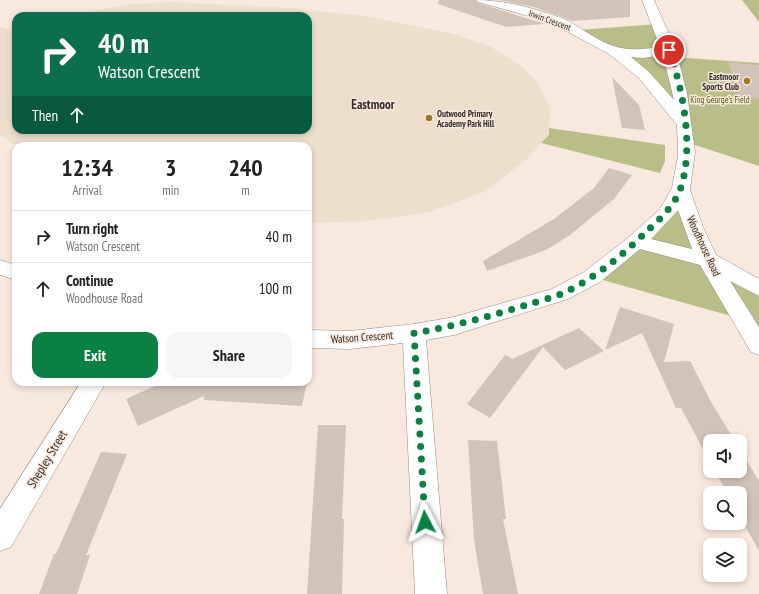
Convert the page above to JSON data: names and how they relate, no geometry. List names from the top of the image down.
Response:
{
  "streets": {
    "street": [
      "Irwin Crescent",
      "Woodhouse Road",
      "Watson Crescent",
      "Shepley Street"
    ]
  },
  "crossings": [
    ["Irwin Crescent", "Woodhouse Road"],
    ["Woodhouse Road", "Watson Crescent"]
  ],
  "districts": ["Eastmoor"],
  "parks": ["King George's Field"],
  "places": ["Eastmoor Sports Club", "Outwood Primary Academy Park Hill"],
  "page": {
    "turn": ["40 m", "Watson Crescent"],
    "then": "Then",
    "eta": [
      "12:34",
      "Arrival",
      "3",
      "min",
      "240",
      "m"
    ],
    "list": [
      {
        "name": "Turn right",
        "note": "Watson Crescent",
        "value": "40 m"
      },
      {
        "name": "Continue",
        "note": "Woodhouse Road",
        "value": "100 m"
      }
    ],
    "buttons": ["Exit", "Share"]
  }
}
